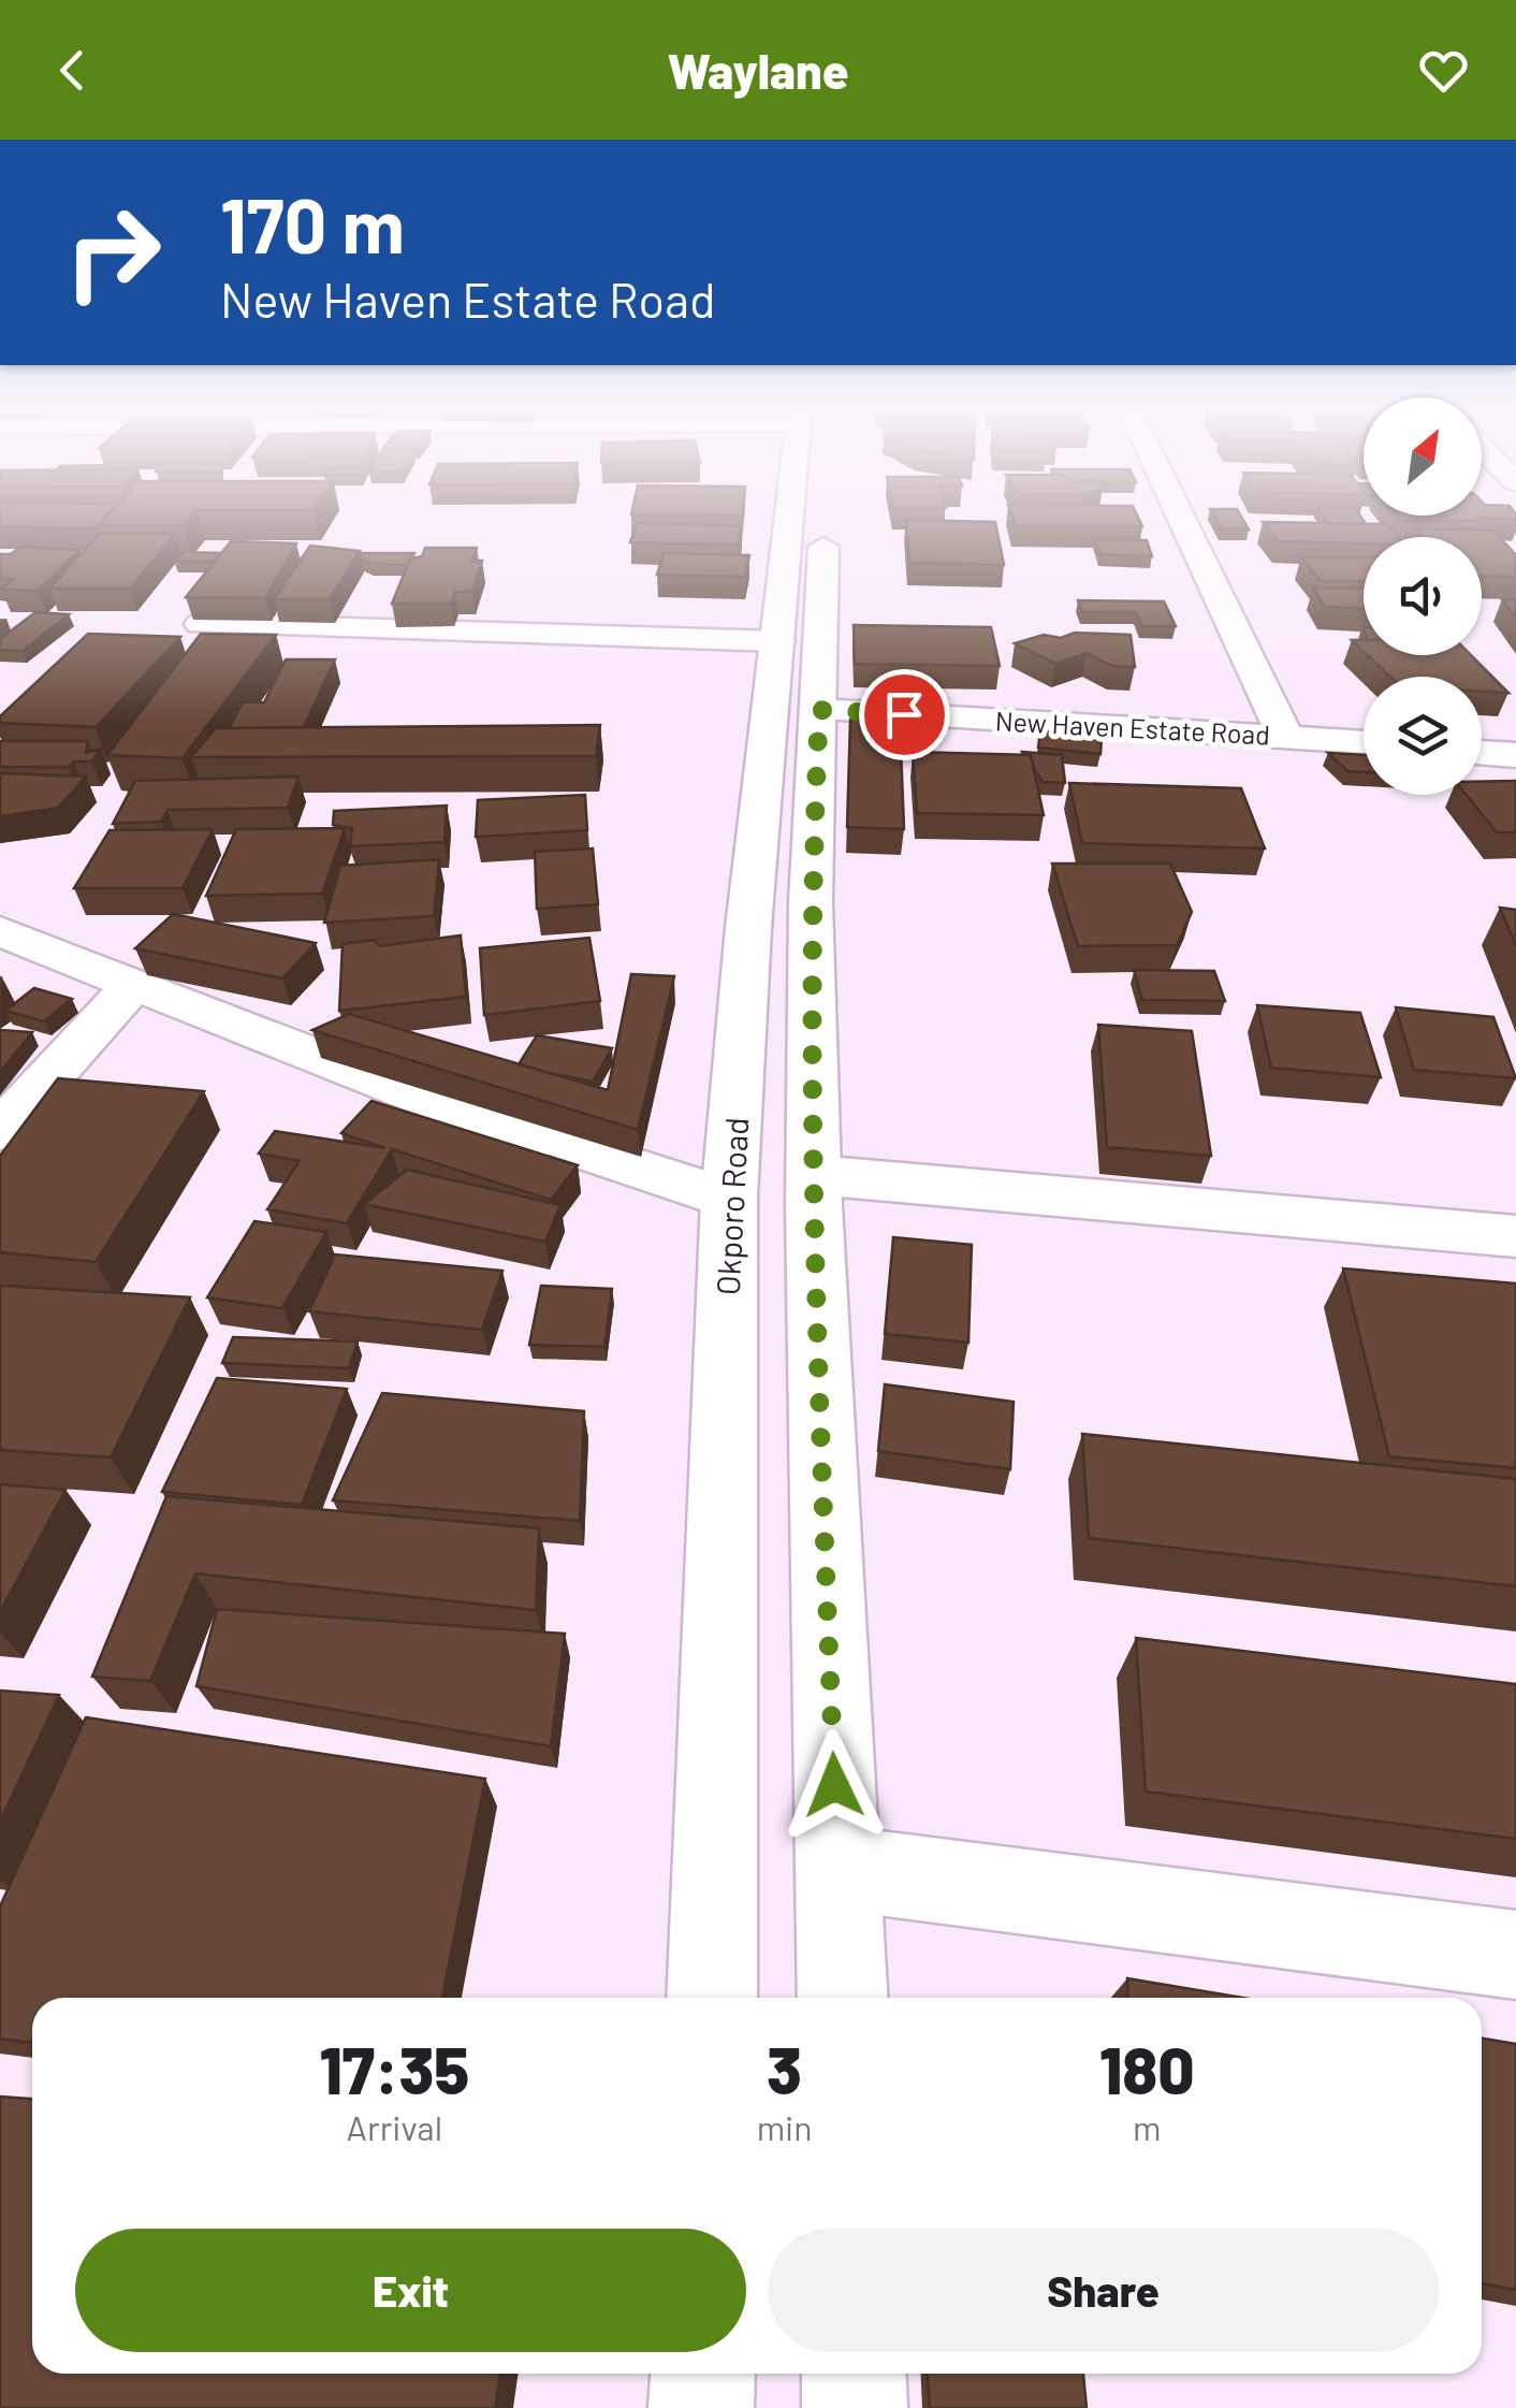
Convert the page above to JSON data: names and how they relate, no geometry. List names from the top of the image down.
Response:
{
  "streets": {
    "street": ["New Haven Estate Road", "Okporo Road"]
  },
  "north": "top right",
  "page": {
    "header": "Waylane",
    "turn": ["170 m", "New Haven Estate Road"],
    "eta": [
      "17:35",
      "Arrival",
      "3",
      "min",
      "180",
      "m"
    ],
    "buttons": ["Exit", "Share"]
  }
}
